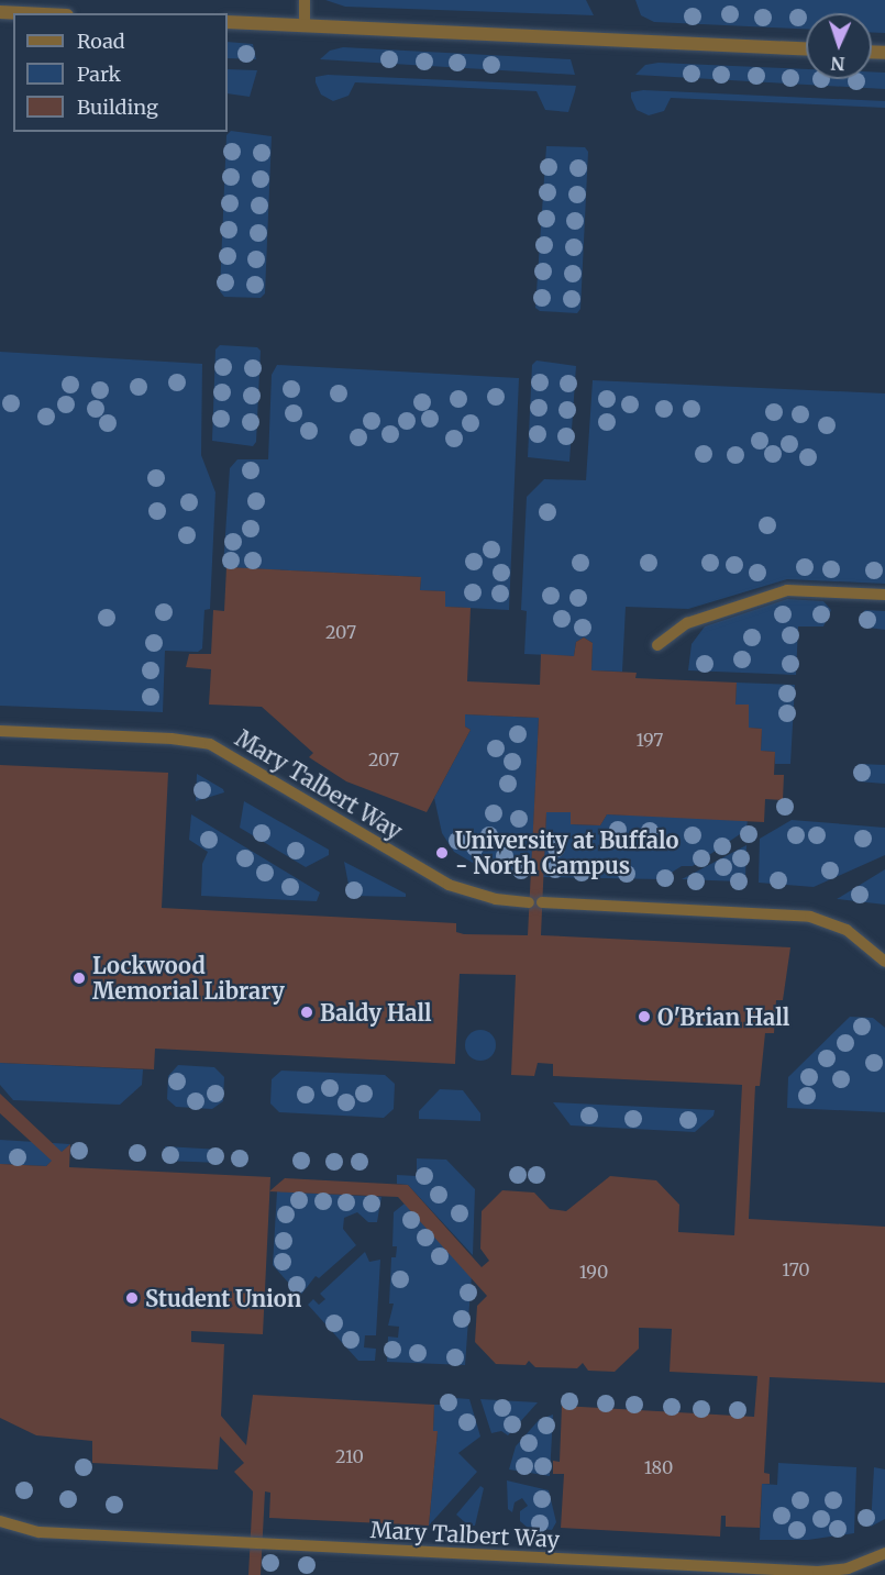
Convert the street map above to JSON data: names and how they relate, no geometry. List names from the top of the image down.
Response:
{
  "streets": {
    "lane": ["Mary Talbert Way"]
  },
  "places": [
    "University at Buffalo - North Campus",
    "Lockwood Memorial Library",
    "Baldy Hall",
    "O'Brian Hall",
    "Student Union"
  ],
  "house_numbers": [
    "207",
    "197",
    "207",
    "170",
    "190",
    "210",
    "180"
  ],
  "legend": ["Road", "Park", "Building"],
  "north": "bottom"
}
